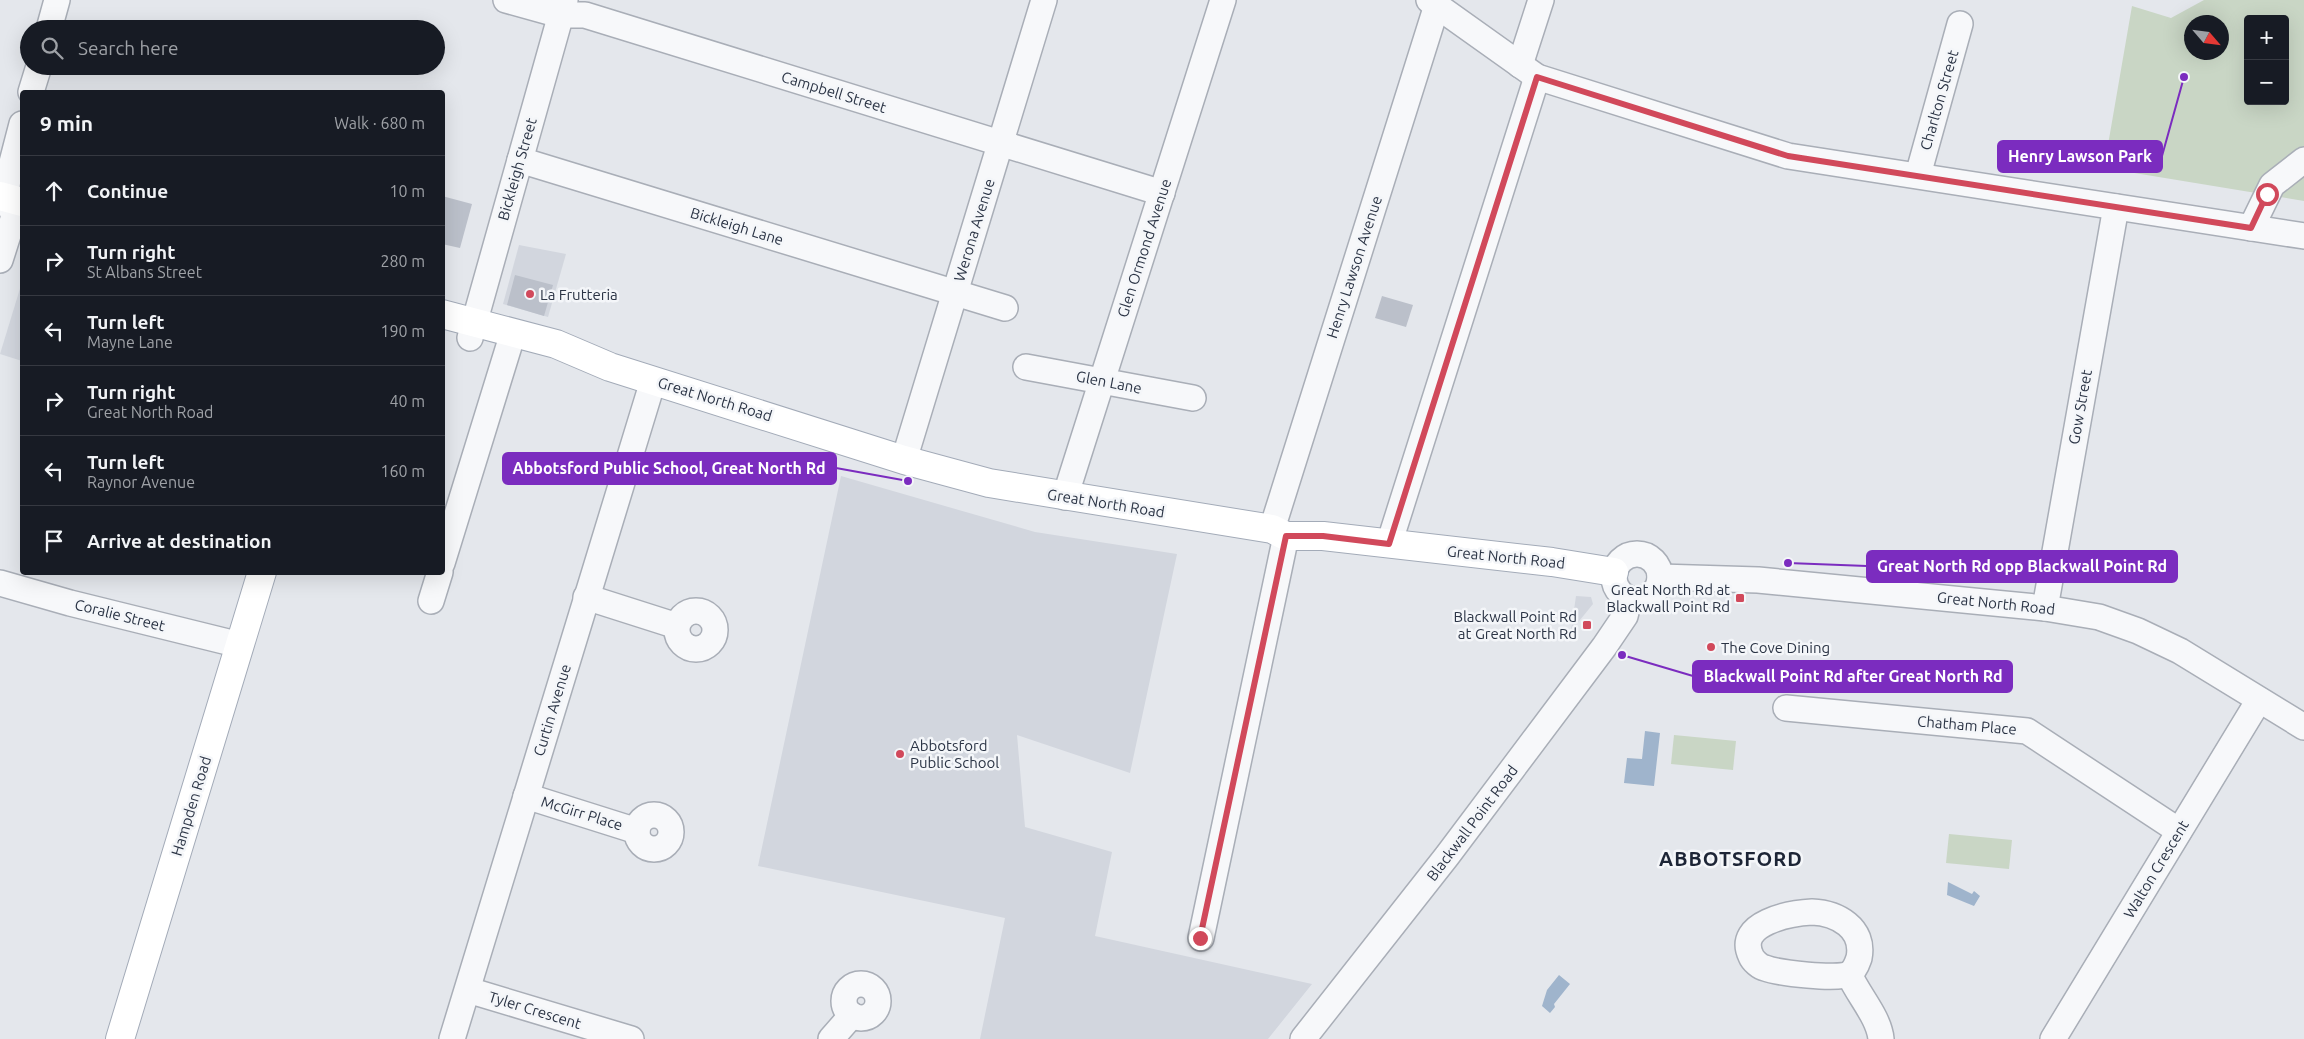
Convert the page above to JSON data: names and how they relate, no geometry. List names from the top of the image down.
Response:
{
  "streets": {
    "main road": ["Great North Road", "Hampden Road"],
    "street": [
      "Campbell Street",
      "Charlton Street",
      "Bickleigh Street",
      "Bickleigh Lane",
      "Werona Avenue",
      "Glen Ormond Avenue",
      "Henry Lawson Avenue",
      "Glen Lane",
      "Gow Street",
      "Coralie Street",
      "Curtin Avenue",
      "Chatham Place",
      "McGirr Place",
      "Blackwall Point Road",
      "Walton Crescent",
      "Tyler Crescent"
    ]
  },
  "crossings": [
    ["Campbell Street", "Bickleigh Street"],
    ["Campbell Street", "Werona Avenue"],
    ["Campbell Street", "Glen Ormond Avenue"],
    ["Bickleigh Street", "Bickleigh Lane"],
    ["Bickleigh Street", "Great North Road"],
    ["Bickleigh Lane", "Werona Avenue"],
    ["Werona Avenue", "Great North Road"],
    ["Glen Ormond Avenue", "Glen Lane"],
    ["Glen Ormond Avenue", "Great North Road"],
    ["Henry Lawson Avenue", "Great North Road"],
    ["Great North Road", "Gow Street"],
    ["Great North Road", "Curtin Avenue"],
    ["Great North Road", "Blackwall Point Road"],
    ["Great North Road", "Walton Crescent"],
    ["Coralie Street", "Hampden Road"],
    ["Curtin Avenue", "McGirr Place"],
    ["Curtin Avenue", "Tyler Crescent"],
    ["Chatham Place", "Walton Crescent"]
  ],
  "districts": ["ABBOTSFORD"],
  "places": {
    "other": [
      "Henry Lawson Park",
      "La Frutteria",
      "Abbotsford Public School, Great North Rd",
      "Great North Rd opp Blackwall Point Rd",
      "The Cove Dining",
      "Blackwall Point Rd after Great North Rd",
      "Abbotsford Public School"
    ],
    "transit": ["Great North Rd at Blackwall Point Rd", "Blackwall Point Rd at Great North Rd"]
  },
  "north": "bottom right",
  "page": {
    "map_buttons": ["+", "−"],
    "search": "Search here",
    "heading": ["9 min", "Walk · 680 m"],
    "list": [
      ["Continue", "10 m"],
      ["Turn right", "St Albans Street", "280 m"],
      ["Turn left", "Mayne Lane", "190 m"],
      ["Turn right", "Great North Road", "40 m"],
      ["Turn left", "Raynor Avenue", "160 m"],
      "Arrive at destination"
    ]
  }
}
